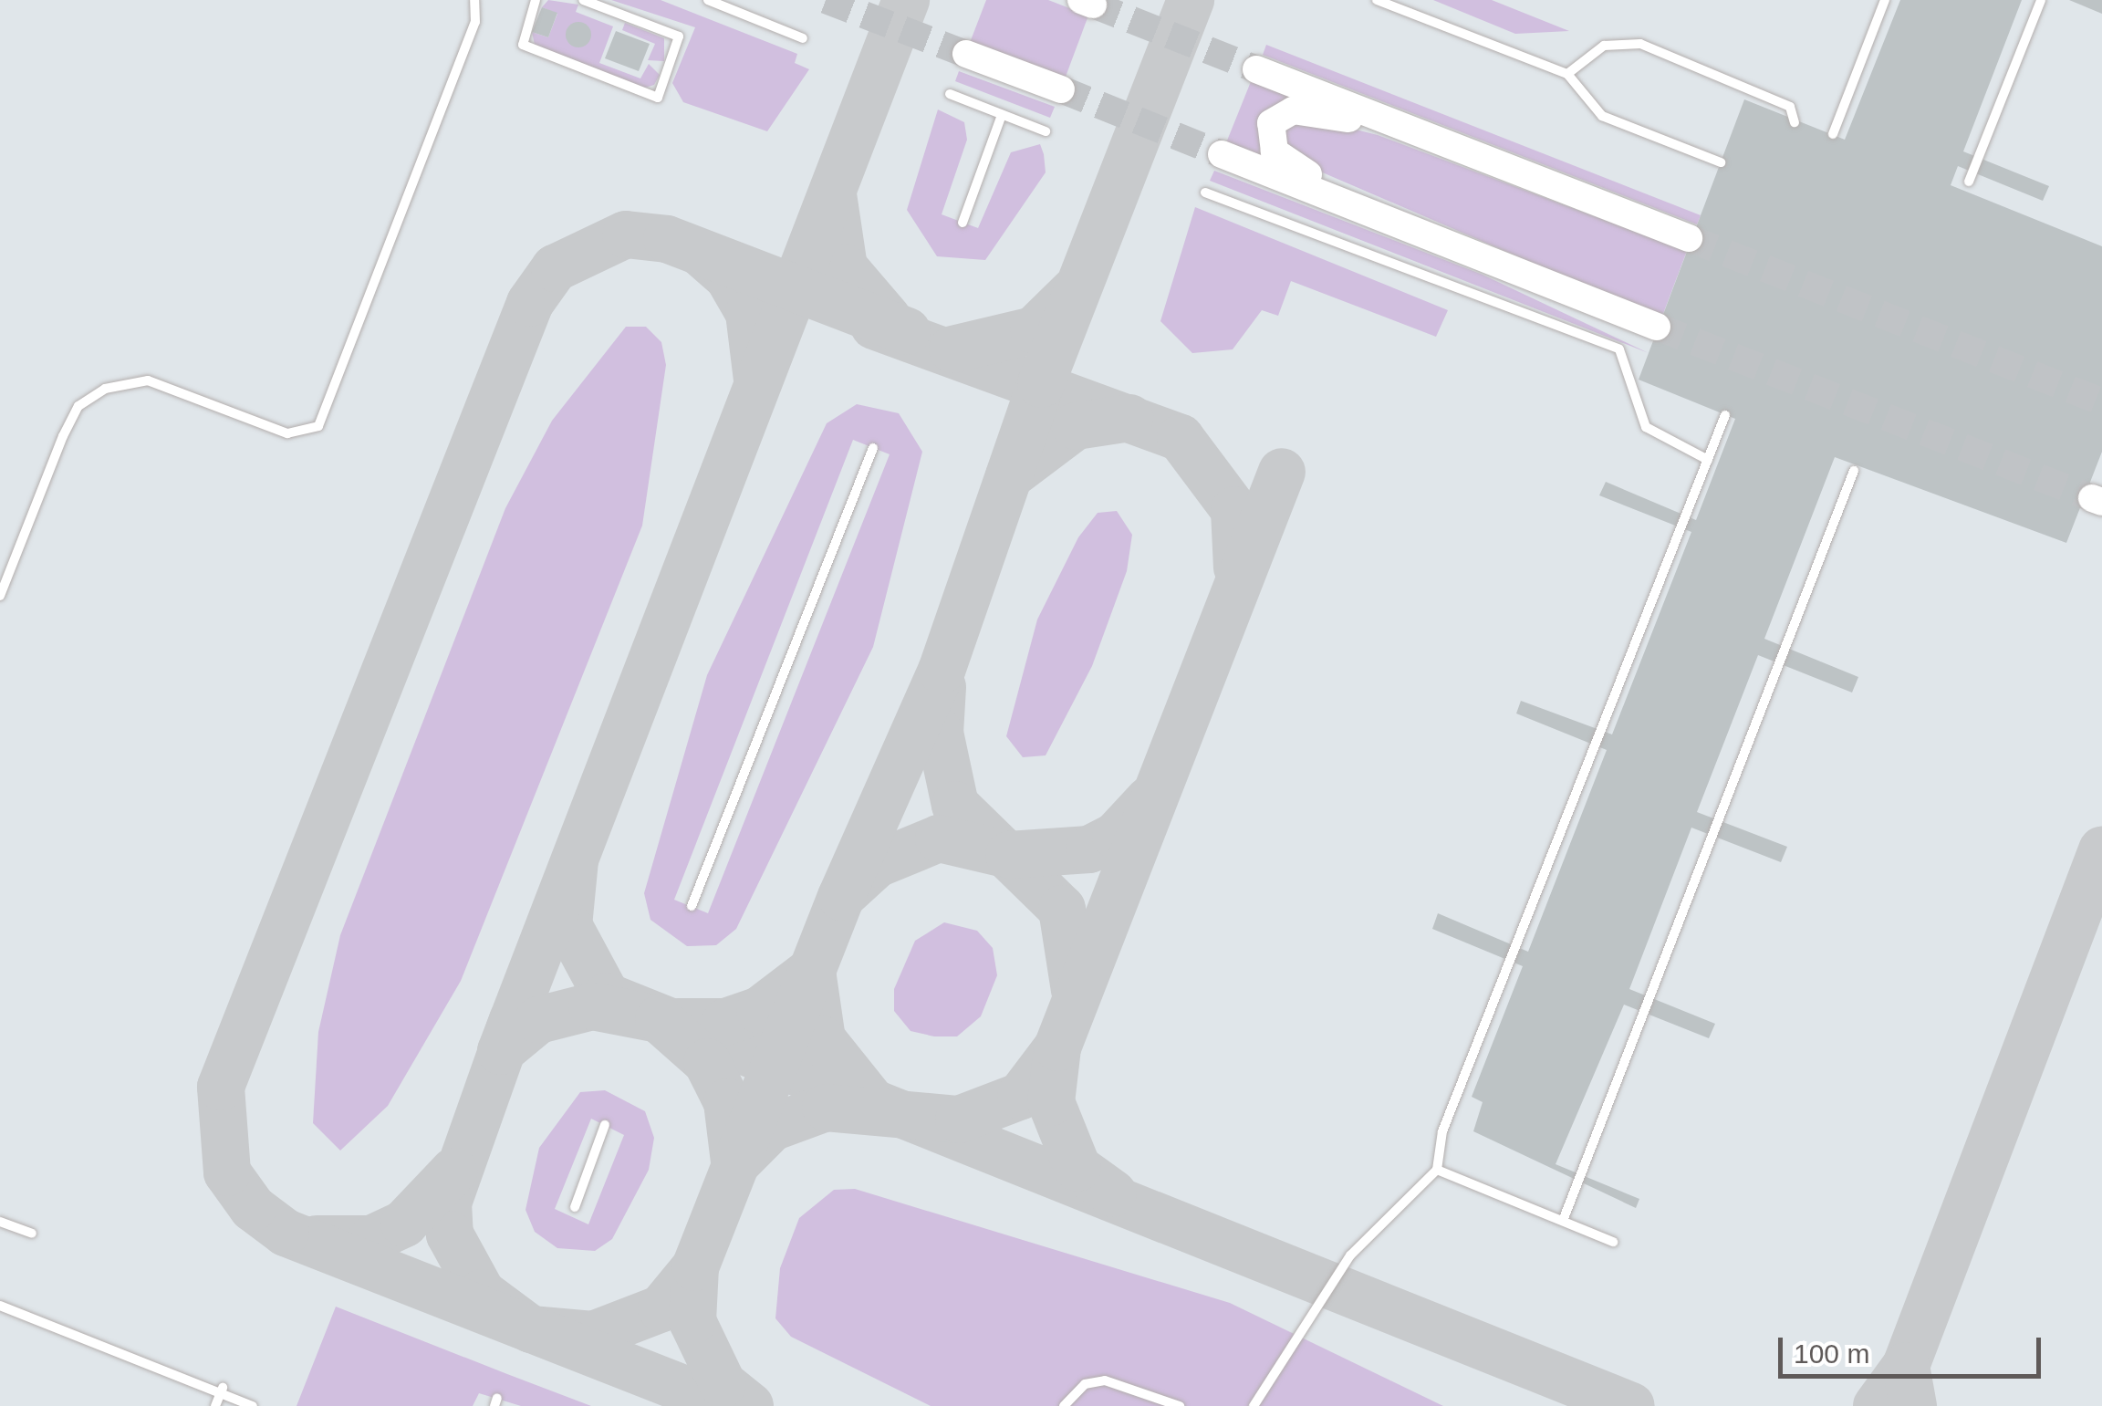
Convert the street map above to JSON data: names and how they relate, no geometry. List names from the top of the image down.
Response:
{
  "scale_bar": "100 m"
}
